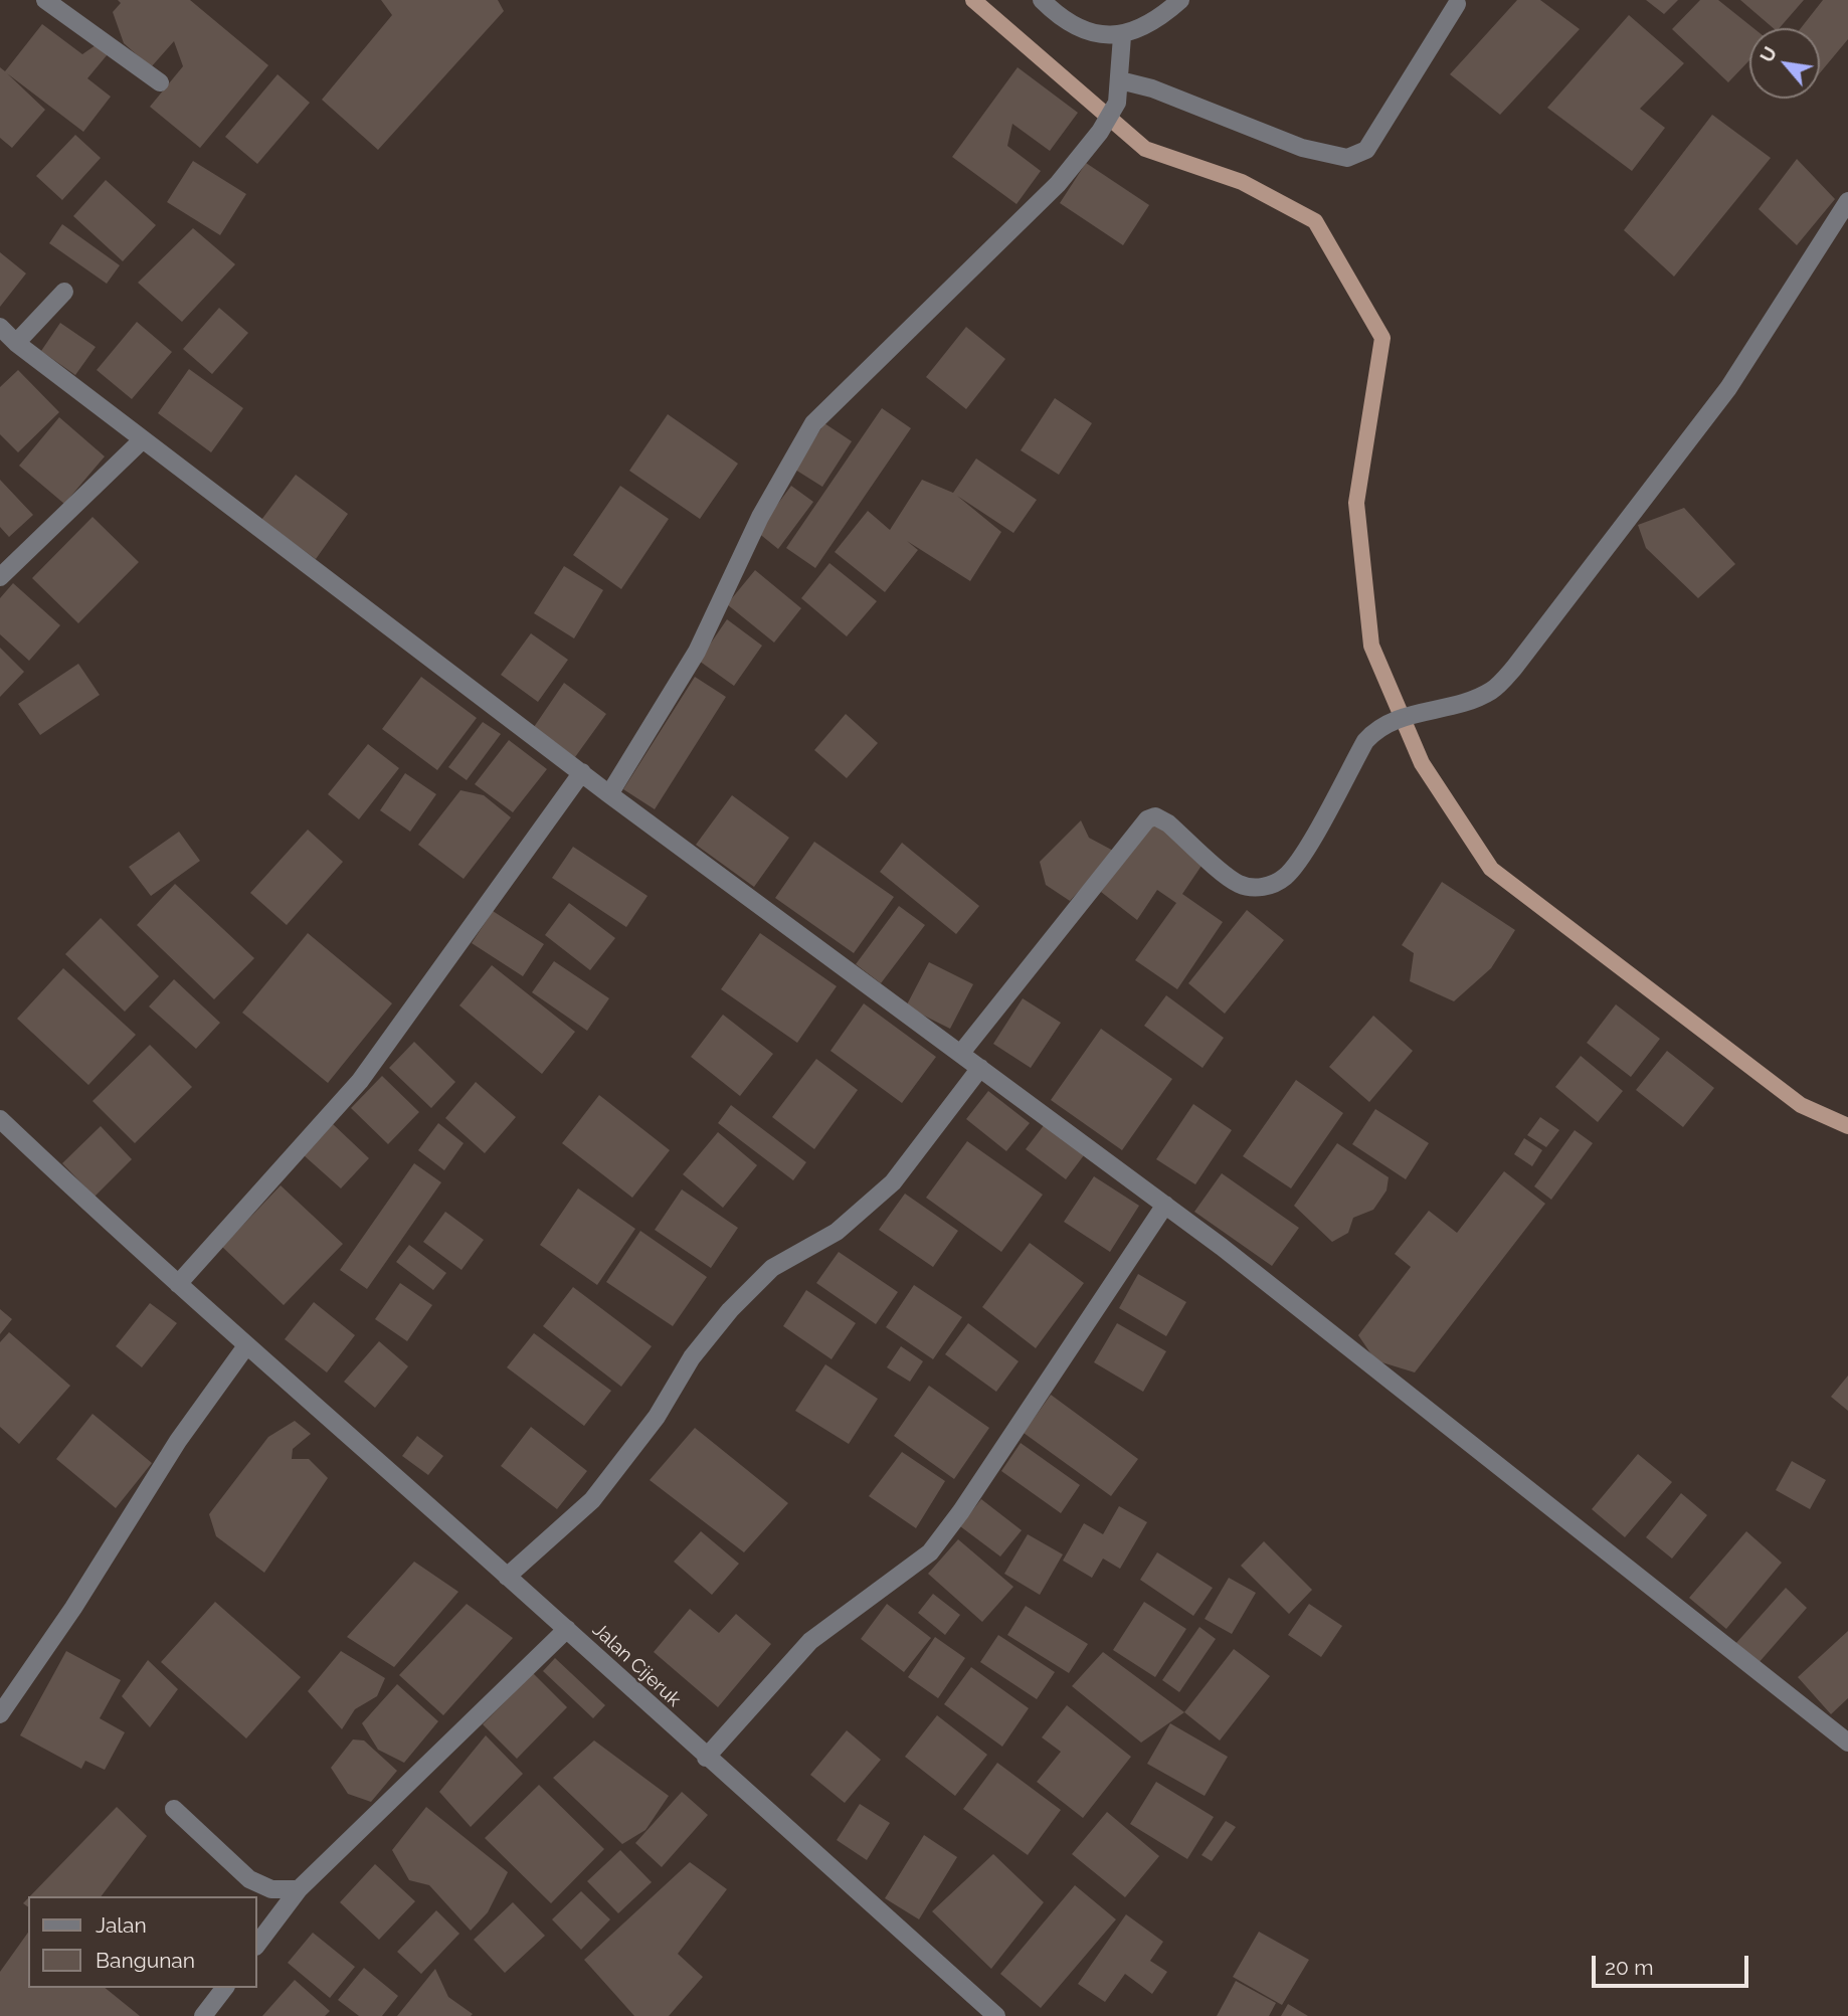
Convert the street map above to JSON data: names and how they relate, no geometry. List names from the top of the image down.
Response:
{
  "streets": {
    "street": ["Jalan Cijeruk"]
  },
  "legend": ["Jalan", "Bangunan"],
  "scale_bar": "20 m",
  "north": "top left"
}
